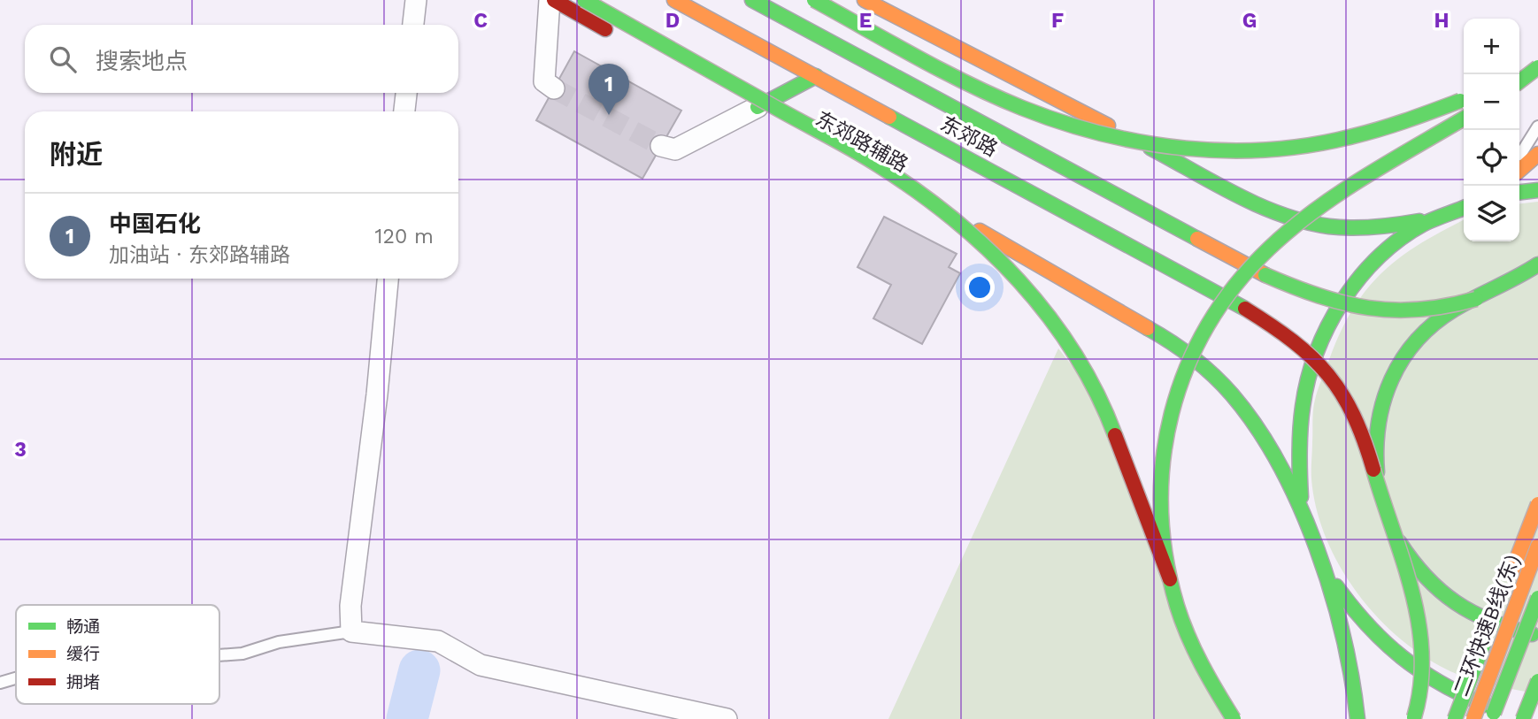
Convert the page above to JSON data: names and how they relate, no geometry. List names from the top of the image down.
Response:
{
  "streets": {
    "main road": ["东郊路", "东郊路辅路", "二环快速B线(东)"]
  },
  "legend": ["畅通", "缓行", "拥堵"],
  "page": {
    "map_buttons": ["+", "−"],
    "search": "搜索地点",
    "pins": "1",
    "heading": "附近",
    "list": [
      {
        "mark": "1",
        "name": "中国石化",
        "note": "加油站 · 东郊路辅路",
        "value": "120 m"
      }
    ]
  },
  "grid": {
    "columns": [
      "C",
      "D",
      "E",
      "F",
      "G",
      "H"
    ],
    "rows": ["3"]
  }
}
